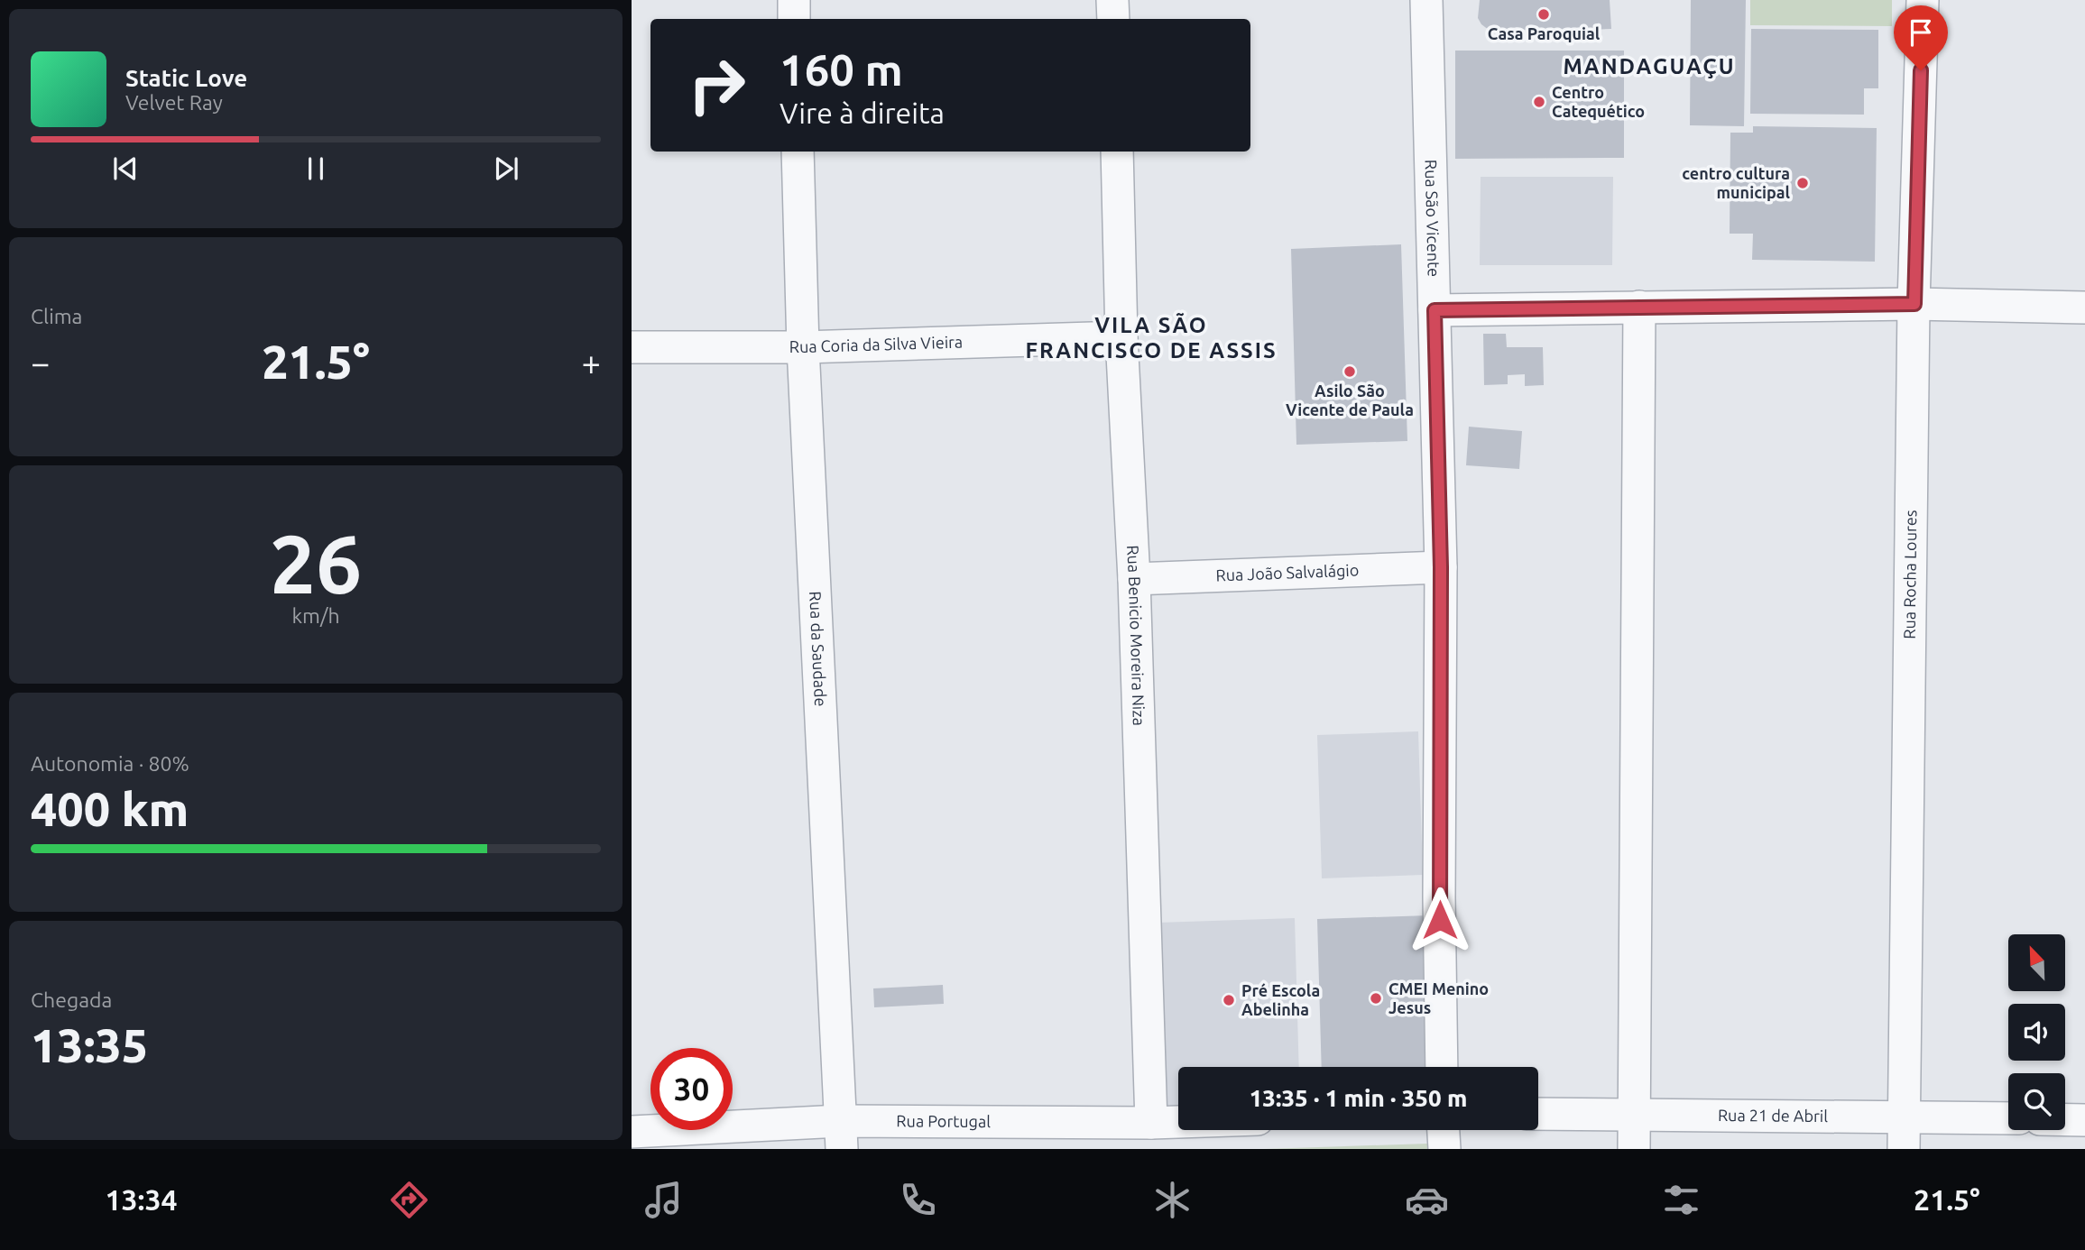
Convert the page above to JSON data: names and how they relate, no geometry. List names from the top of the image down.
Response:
{
  "streets": {
    "street": [
      "Rua São Vicente",
      "Rua Coria da Silva Vieira",
      "Rua João Salvalágio",
      "Rua Rocha Loures",
      "Rua Benicio Moreira Niza",
      "Rua da Saudade",
      "Rua 21 de Abril",
      "Rua Portugal"
    ]
  },
  "crossings": [
    ["Rua São Vicente", "Rua João Salvalágio"],
    ["Rua Coria da Silva Vieira", "Rua Benicio Moreira Niza"],
    ["Rua Coria da Silva Vieira", "Rua da Saudade"],
    ["Rua João Salvalágio", "Rua Benicio Moreira Niza"],
    ["Rua Rocha Loures", "Rua 21 de Abril"],
    ["Rua Benicio Moreira Niza", "Rua Portugal"],
    ["Rua da Saudade", "Rua Portugal"]
  ],
  "districts": ["MANDAGUAÇU", "VILA SÃO FRANCISCO DE ASSIS"],
  "places": [
    "Casa Paroquial",
    "Centro Catequético",
    "centro cultura municipal",
    "Asilo São Vicente de Paula",
    "CMEI Menino Jesus",
    "Pré Escola Abelinha"
  ],
  "north": "top left",
  "page": {
    "turn": ["160 m", "Vire à direita"],
    "song": ["Static Love", "Velvet Ray"],
    "tile": [
      "Clima",
      ["26", "km/h"],
      ["Autonomia · 80%", "400 km"],
      ["Chegada", "13:35"]
    ],
    "heat": ["−", "21.5°", "+"],
    "limit": "30",
    "trip": "13:35 · 1 min · 350 m",
    "tabs": ["13:34", "21.5°"]
  }
}
